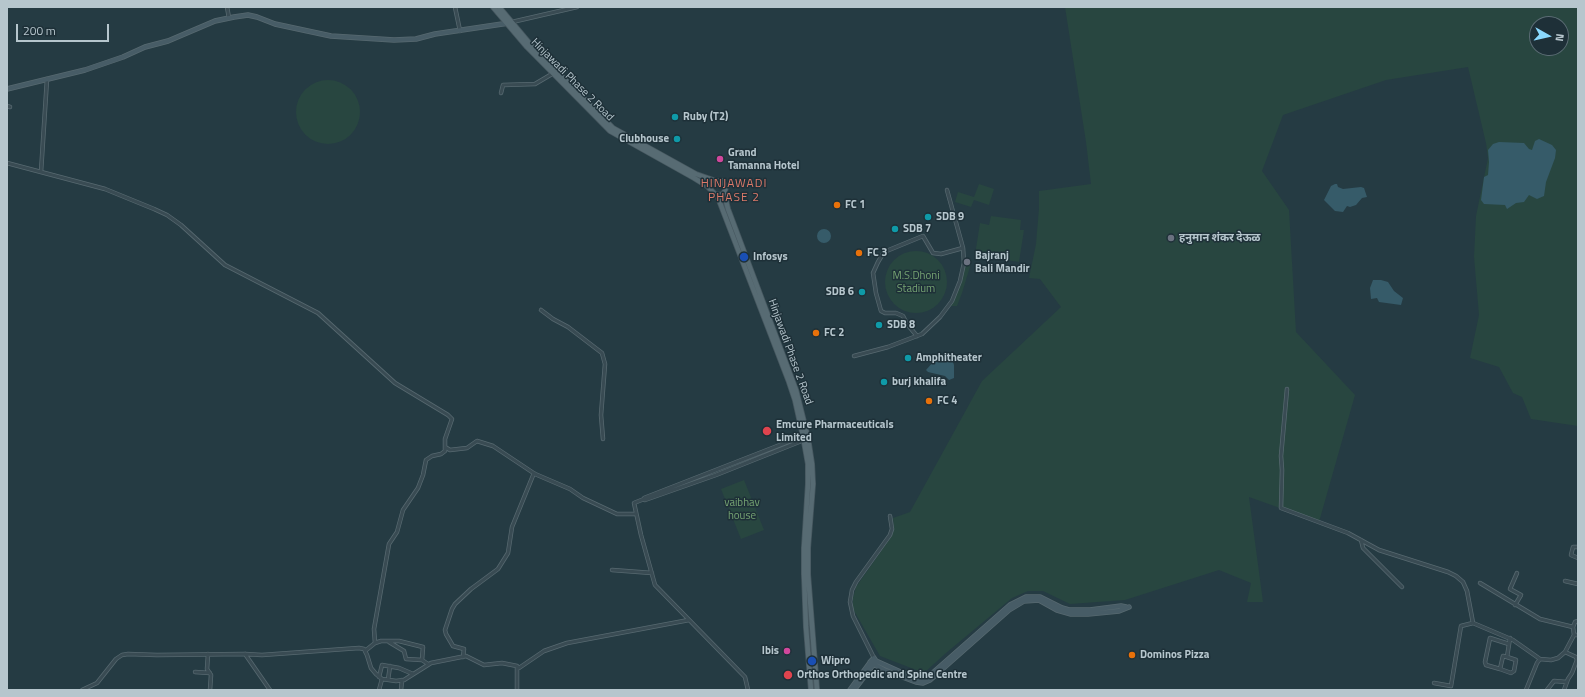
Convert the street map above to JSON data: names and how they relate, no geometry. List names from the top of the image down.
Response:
{
  "streets": {
    "main road": ["Hinjawadi Phase 2 Road"]
  },
  "districts": ["HINJAWADI PHASE 2"],
  "parks": ["M.S.Dhoni Stadium", "vaibhav house"],
  "places": [
    "Ruby (T2)",
    "Clubhouse",
    "Grand Tamanna Hotel",
    "FC 1",
    "SDB 9",
    "SDB 7",
    "हनुमान शंकर देऊळ",
    "FC 3",
    "Infosys",
    "Bajranj Bali Mandir",
    "SDB 6",
    "SDB 8",
    "FC 2",
    "Amphitheater",
    "burj khalifa",
    "FC 4",
    "Emcure Pharmaceuticals Limited",
    "Ibis",
    "Dominos Pizza",
    "Wipro",
    "Orthos Orthopedic and Spine Centre"
  ],
  "scale_bar": "200 m",
  "north": "right"
}
